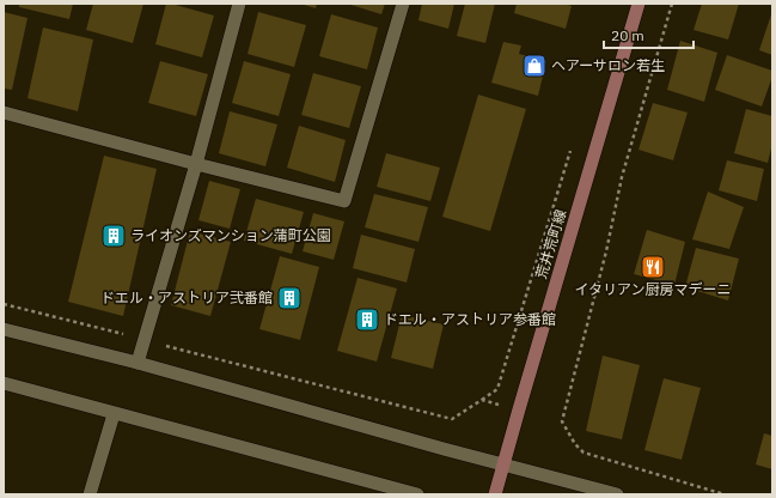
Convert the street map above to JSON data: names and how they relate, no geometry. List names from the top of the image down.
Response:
{
  "streets": {
    "main road": ["荒井荒町線"]
  },
  "places": {
    "shop": ["ヘアーサロン若生"],
    "building": ["ライオンズマンション蒲町公園", "ドエル・アストリア弐番館", "ドエル・アストリア参番館"],
    "restaurant": ["イタリアン厨房マデーニ"]
  },
  "scale_bar": "20 m"
}
